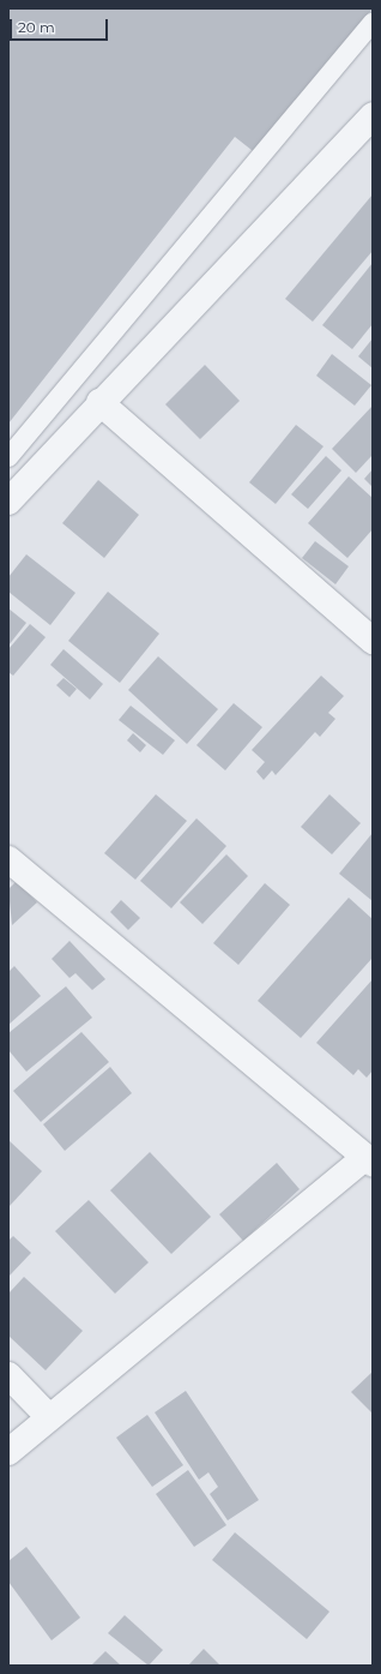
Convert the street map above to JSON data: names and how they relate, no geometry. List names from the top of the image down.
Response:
{
  "scale_bar": "20 m"
}
